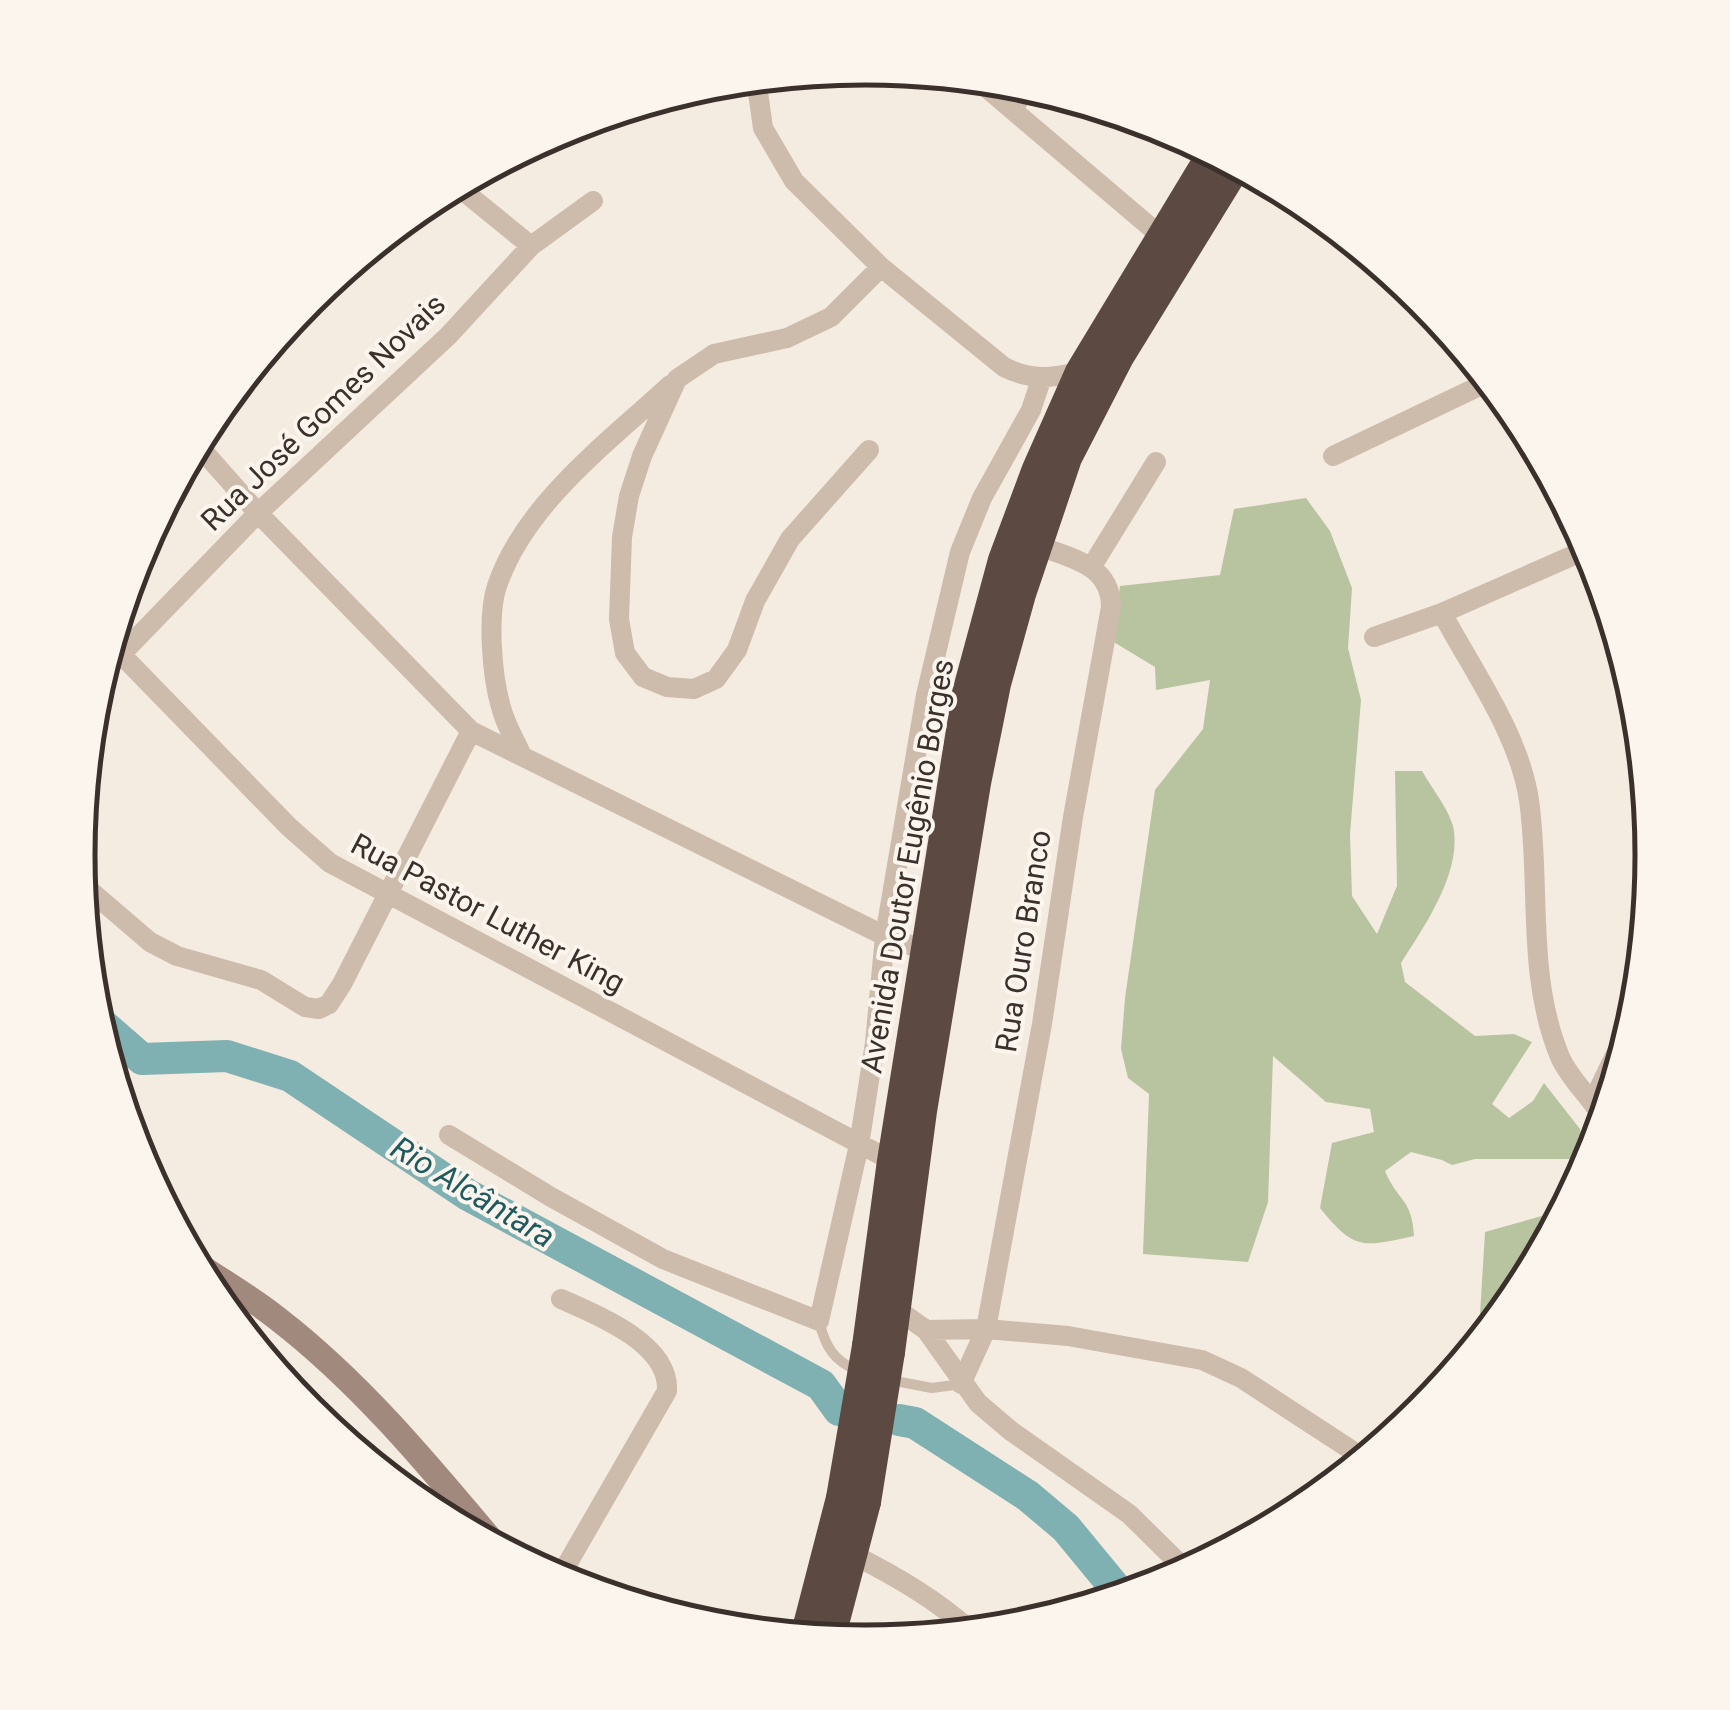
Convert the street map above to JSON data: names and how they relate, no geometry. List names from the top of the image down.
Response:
{
  "streets": {
    "highway": ["Avenida Doutor Eugênio Borges"],
    "street": ["Rua José Gomes Novais", "Rua Pastor Luther King", "Rua Ouro Branco"]
  },
  "crossings": [
    ["Avenida Doutor Eugênio Borges", "Rua Pastor Luther King"]
  ],
  "water": ["Rio Alcântara"]
}
